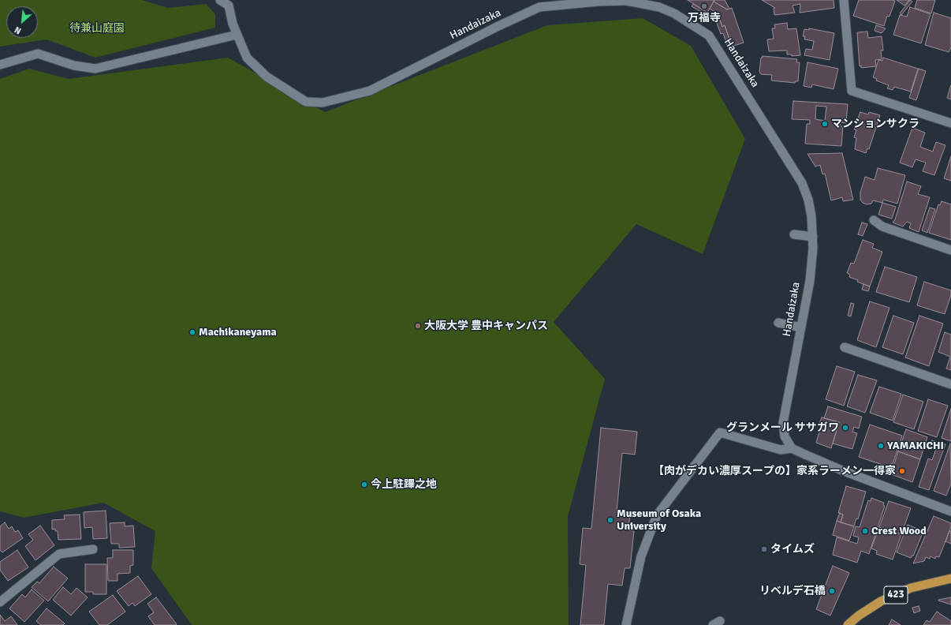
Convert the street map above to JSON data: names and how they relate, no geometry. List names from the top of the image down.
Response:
{
  "streets": {
    "highway": ["423"],
    "street": ["Handaizaka"]
  },
  "parks": ["待兼山庭園"],
  "places": [
    "万福寺",
    "マンションサクラ",
    "大阪大学 豊中キャンパス",
    "Machikaneyama",
    "グランメール ササガワ",
    "YAMAKICHI",
    "【肉がデカい濃厚スープの】家系ラーメン一得家",
    "今上駐蹕之地",
    "Museum of Osaka University",
    "Crest Wood",
    "タイムズ",
    "リベルデ石橋"
  ],
  "north": "bottom left"
}
